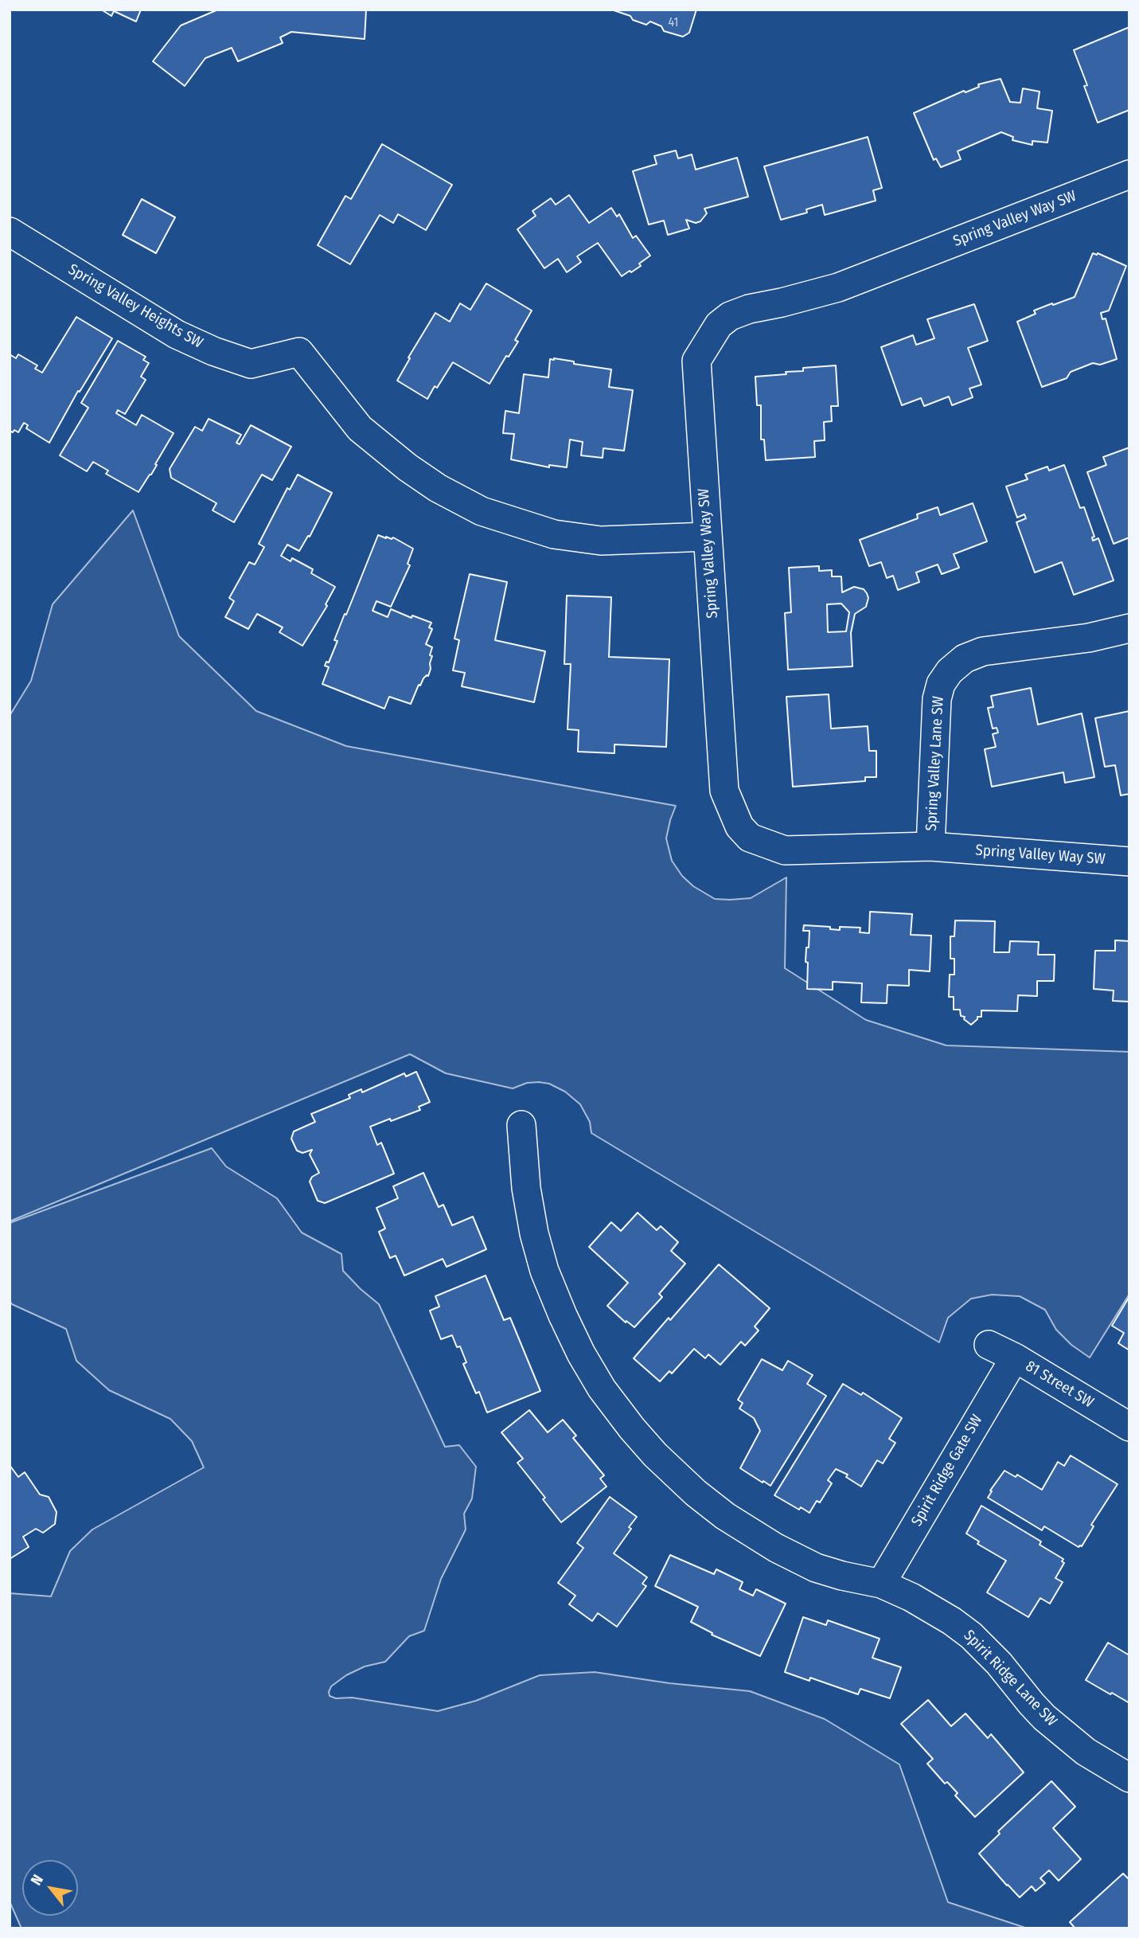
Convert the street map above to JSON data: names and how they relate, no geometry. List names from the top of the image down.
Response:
{
  "streets": {
    "street": [
      "Spring Valley Way SW",
      "Spring Valley Heights SW",
      "Spring Valley Lane SW",
      "81 Street SW",
      "Spirit Ridge Gate SW",
      "Spirit Ridge Lane SW"
    ]
  },
  "crossings": [
    ["Spring Valley Way SW", "Spring Valley Heights SW"],
    ["Spring Valley Way SW", "Spring Valley Lane SW"],
    ["81 Street SW", "Spirit Ridge Gate SW"],
    ["Spirit Ridge Gate SW", "Spirit Ridge Lane SW"]
  ],
  "house_numbers": ["41"],
  "north": "top left"
}
